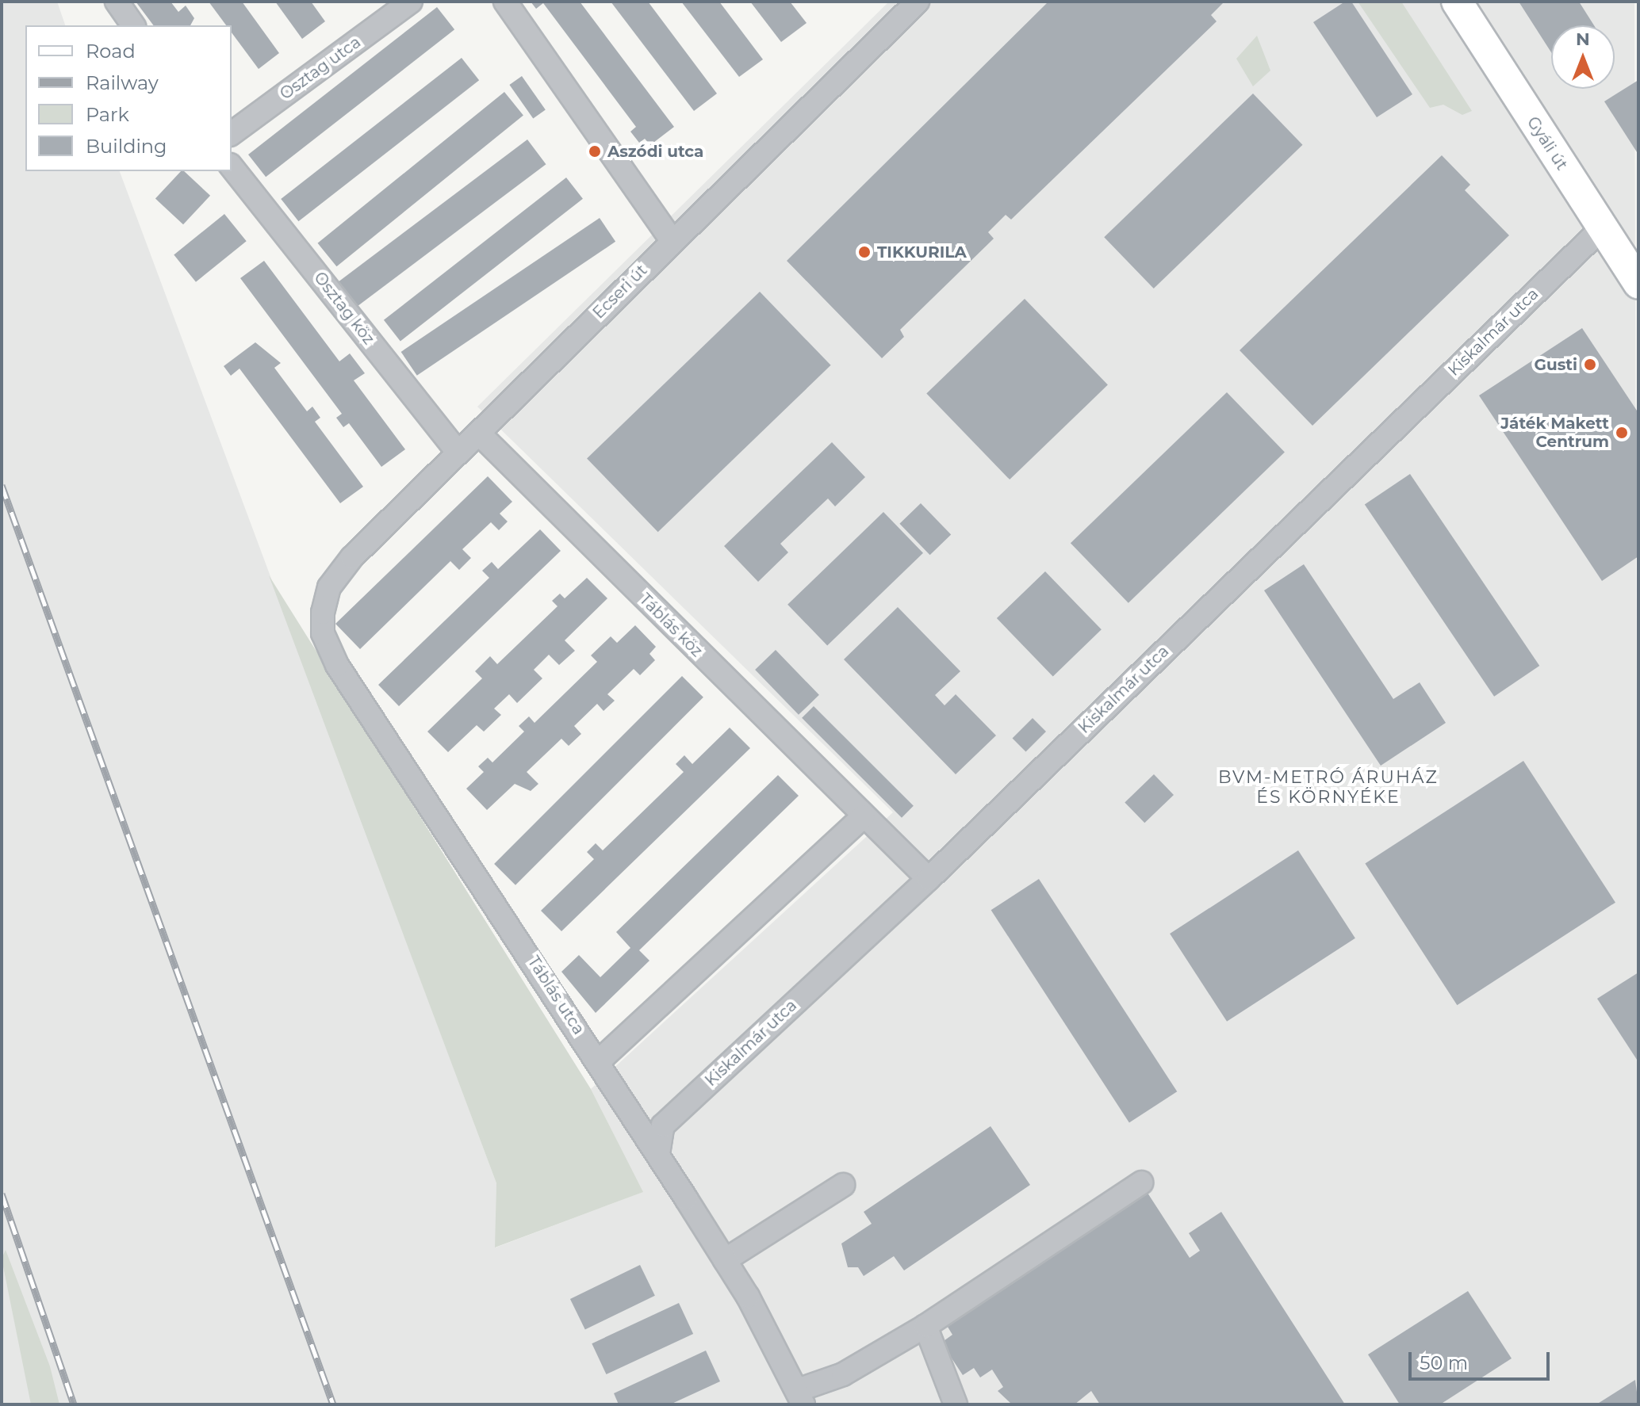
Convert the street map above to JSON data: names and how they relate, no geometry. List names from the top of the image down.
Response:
{
  "streets": {
    "street": [
      "Osztag utca",
      "Gyáli út",
      "Ecseri út",
      "Osztag köz",
      "Kiskalmár utca",
      "Táblás köz",
      "Táblás utca"
    ]
  },
  "crossings": [
    ["Gyáli út", "Kiskalmár utca"],
    ["Ecseri út", "Osztag köz"],
    ["Ecseri út", "Táblás köz"],
    ["Ecseri út", "Táblás utca"],
    ["Kiskalmár utca", "Táblás köz"],
    ["Kiskalmár utca", "Táblás utca"]
  ],
  "districts": ["BVM-METRÓ ÁRUHÁZ ÉS KÖRNYÉKE"],
  "places": [
    "Aszódi utca",
    "TIKKURILA",
    "Gusti",
    "Játék Makett Centrum"
  ],
  "legend": [
    "Road",
    "Railway",
    "Park",
    "Building"
  ],
  "scale_bar": "50 m",
  "north": "top"
}
